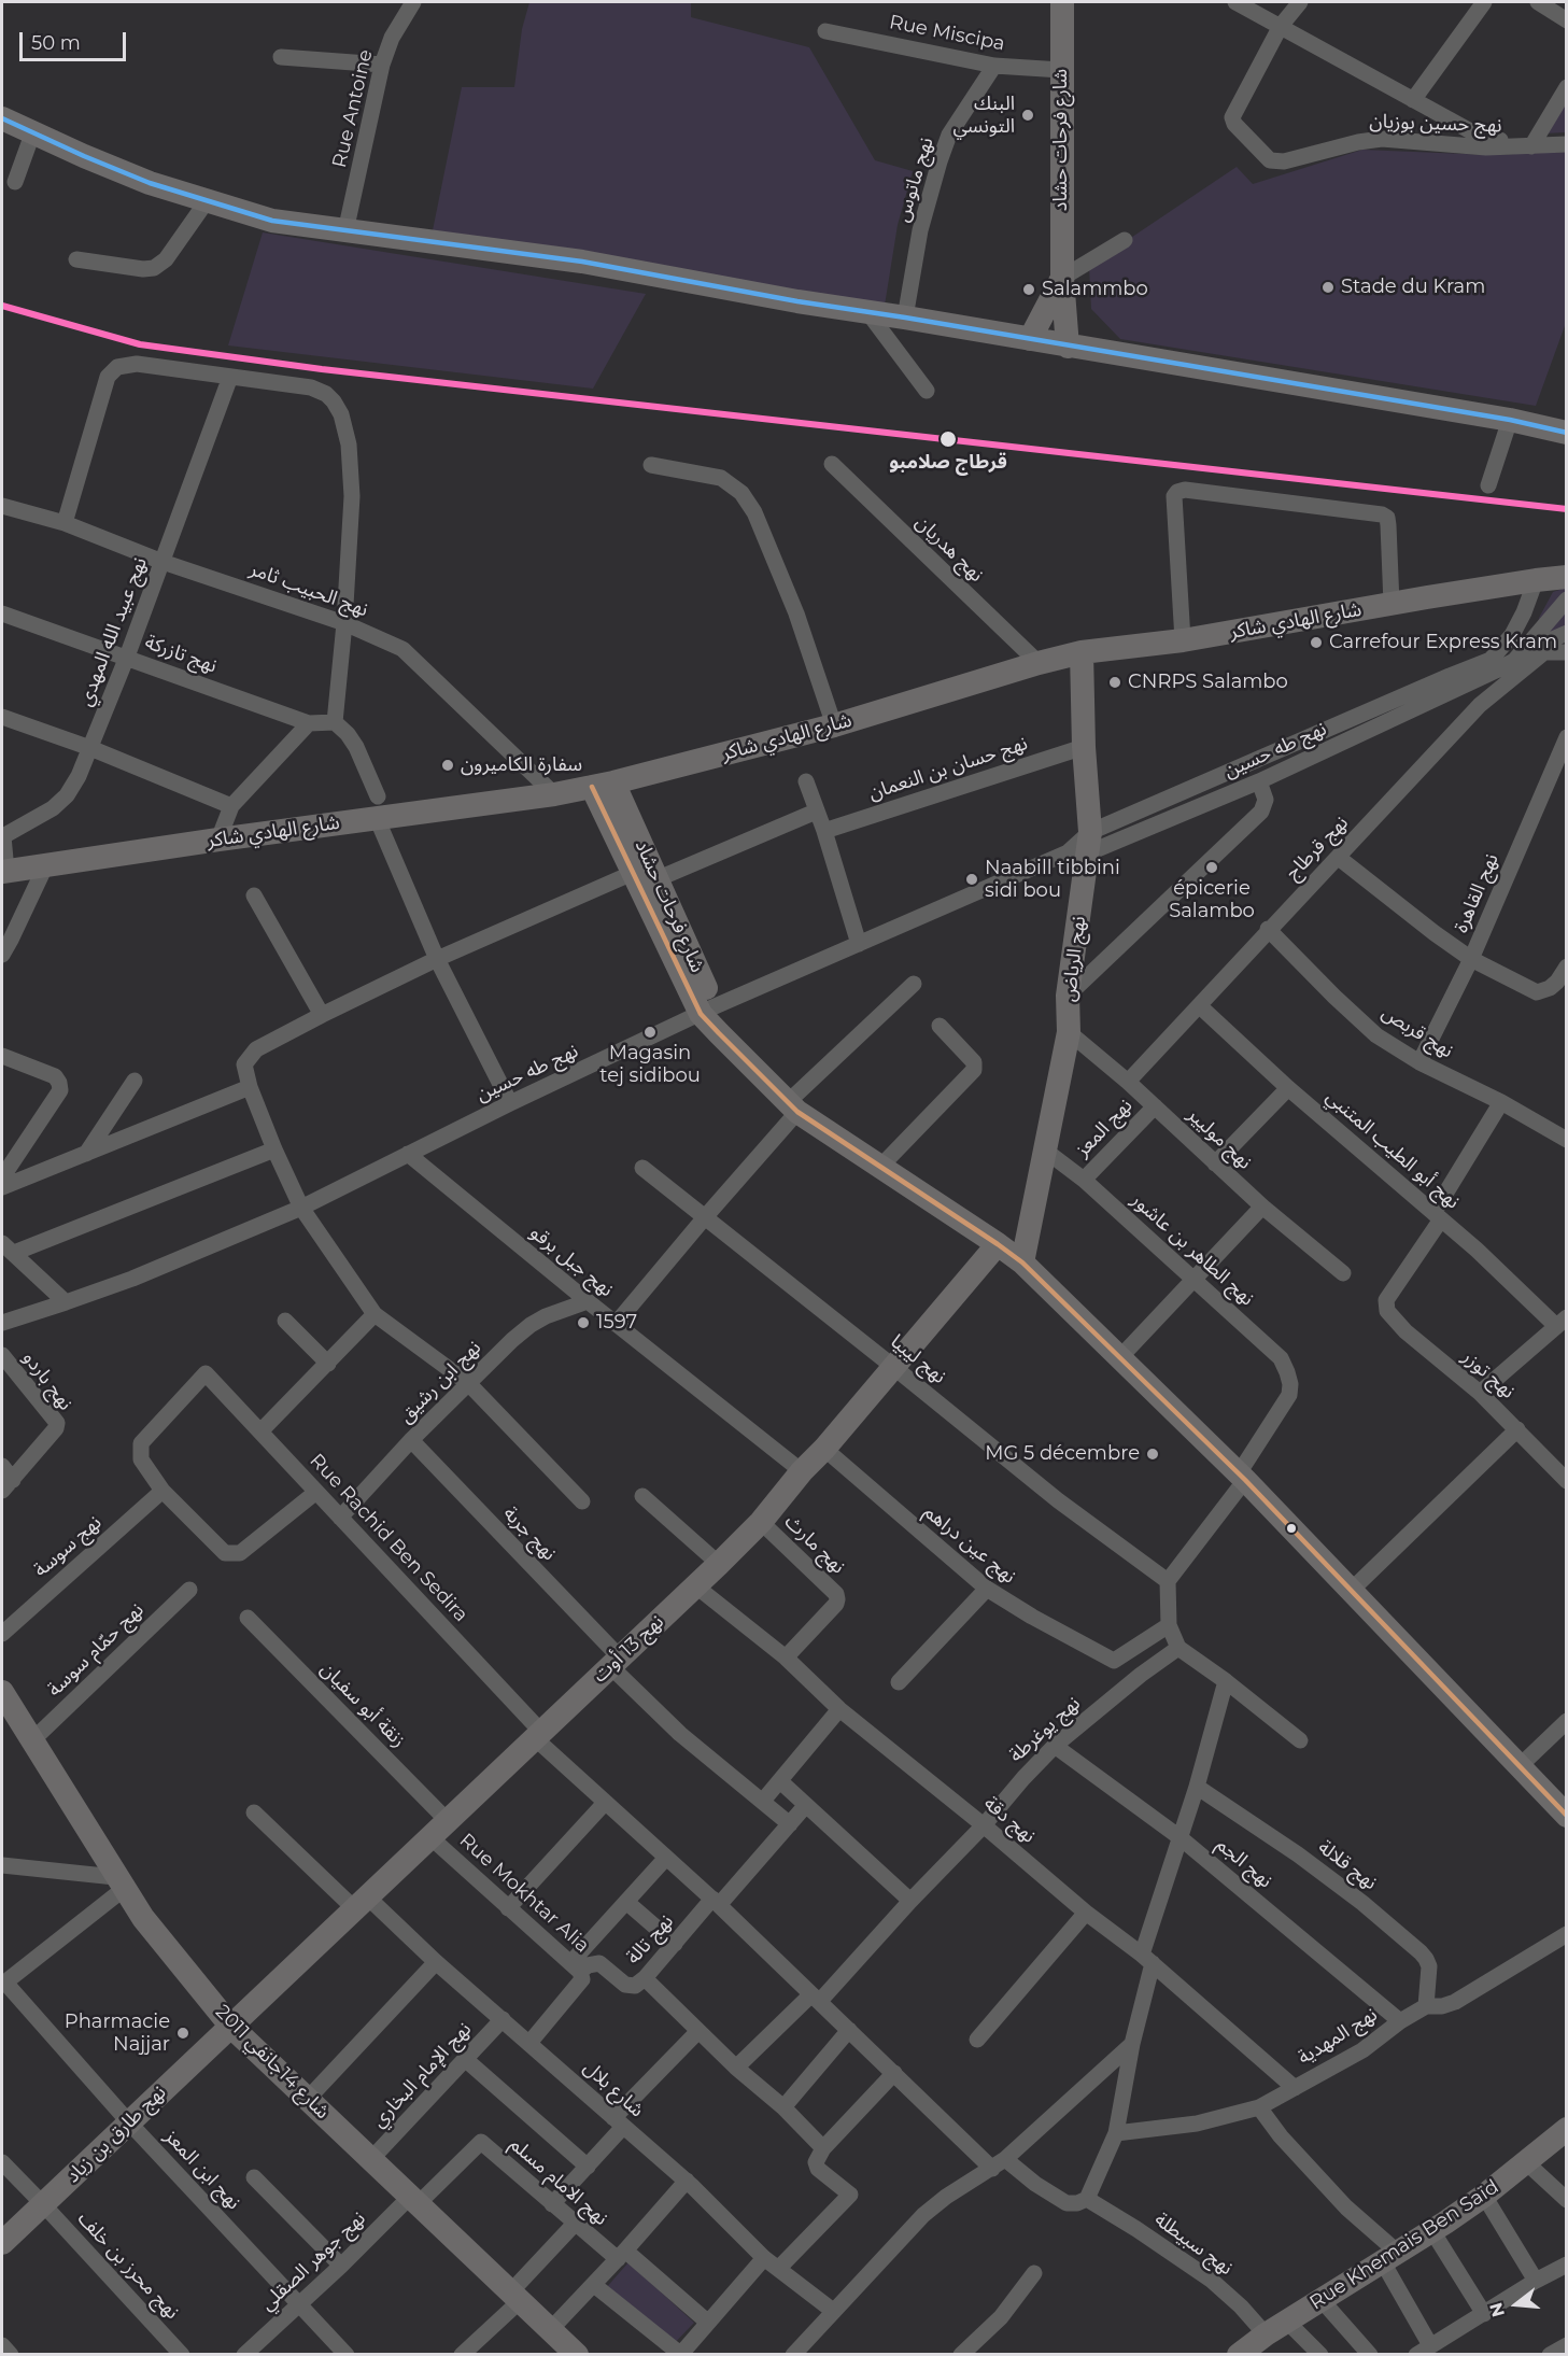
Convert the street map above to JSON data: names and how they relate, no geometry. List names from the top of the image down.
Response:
{
  "streets": {
    "street": [
      "Rue Miscipa",
      "Rue Antoine",
      "نهج حسين بوزيان",
      "شارع فرحات حشاد",
      "نهج ماتوس",
      "نهج هدريان",
      "نهج الحبيب ثامر",
      "شارع الهادي شاكر",
      "نهج عبيد الله المهدي",
      "نهج تازركة",
      "نهج طه حسين",
      "نهج حسان بن النعمان",
      "نهج قرطاج",
      "نهج القاهرة",
      "نهج الرياض",
      "نهج قربص",
      "نهج المعز",
      "نهج موليير",
      "نهج أبو الطيب المتنبي",
      "نهج الطاهر بن عاشور",
      "نهج جبل برقو",
      "نهج ليبيا",
      "نهج توزر",
      "نهج باردو",
      "نهج ابن رشيق",
      "نهج جربة",
      "Rue Rachid Ben Sedira",
      "نهج مارث",
      "نهج عين دراهم",
      "نهج سوسة",
      "نهج 13 أوت",
      "نهج حمّام سوسة",
      "زنقة أبو سفيان",
      "نهج يوغرطة",
      "نهج دقة",
      "نهج الجم",
      "نهج قلالة",
      "Rue Mokhtar Alia",
      "نهج تالة",
      "نهج المهدية",
      "شارع 14جانفي 2011",
      "نهج الإمام البخاري",
      "شارع بلال",
      "نهج طارق بن زياد",
      "نهج ابن المعز",
      "نهج الامام مسلم",
      "نهج سبيطلة",
      "Rue Khemais Ben Saïd",
      "نهج جوهر الصقلي",
      "نهج محرز بن خلف"
    ]
  },
  "crossings": [
    ["Rue Miscipa", "شارع فرحات حشاد"],
    ["Rue Miscipa", "نهج ماتوس"],
    ["شارع فرحات حشاد", "شارع الهادي شاكر"],
    ["شارع فرحات حشاد", "نهج طه حسين"],
    ["شارع فرحات حشاد", "نهج الرياض"],
    ["شارع فرحات حشاد", "نهج الطاهر بن عاشور"],
    ["شارع فرحات حشاد", "نهج 13 أوت"],
    ["نهج هدريان", "شارع الهادي شاكر"],
    ["نهج الحبيب ثامر", "شارع الهادي شاكر"],
    ["نهج الحبيب ثامر", "نهج عبيد الله المهدي"],
    ["شارع الهادي شاكر", "نهج عبيد الله المهدي"],
    ["شارع الهادي شاكر", "نهج الرياض"],
    ["نهج عبيد الله المهدي", "نهج تازركة"],
    ["نهج طه حسين", "نهج الرياض"],
    ["نهج طه حسين", "نهج جبل برقو"],
    ["نهج حسان بن النعمان", "نهج الرياض"],
    ["نهج قرطاج", "نهج قربص"],
    ["نهج قرطاج", "نهج موليير"],
    ["نهج قرطاج", "نهج أبو الطيب المتنبي"],
    ["نهج القاهرة", "نهج قربص"],
    ["نهج الرياض", "نهج موليير"],
    ["نهج الرياض", "نهج الطاهر بن عاشور"],
    ["نهج المعز", "نهج موليير"],
    ["نهج المعز", "نهج الطاهر بن عاشور"],
    ["نهج أبو الطيب المتنبي", "نهج توزر"],
    ["نهج جبل برقو", "نهج ابن رشيق"],
    ["نهج جبل برقو", "نهج 13 أوت"],
    ["نهج ليبيا", "نهج 13 أوت"],
    ["نهج ابن رشيق", "نهج جربة"],
    ["نهج ابن رشيق", "Rue Rachid Ben Sedira"],
    ["نهج جربة", "نهج 13 أوت"],
    ["نهج جربة", "نهج تالة"],
    ["Rue Rachid Ben Sedira", "نهج سوسة"],
    ["Rue Rachid Ben Sedira", "نهج 13 أوت"],
    ["Rue Rachid Ben Sedira", "نهج يوغرطة"],
    ["Rue Rachid Ben Sedira", "نهج تالة"],
    ["نهج مارث", "نهج 13 أوت"],
    ["نهج مارث", "نهج دقة"],
    ["نهج عين دراهم", "نهج 13 أوت"],
    ["نهج عين دراهم", "نهج يوغرطة"],
    ["نهج 13 أوت", "زنقة أبو سفيان"],
    ["نهج 13 أوت", "نهج دقة"],
    ["نهج 13 أوت", "Rue Mokhtar Alia"],
    ["نهج 13 أوت", "شارع 14جانفي 2011"],
    ["نهج 13 أوت", "شارع بلال"],
    ["نهج 13 أوت", "نهج طارق بن زياد"],
    ["نهج حمّام سوسة", "شارع 14جانفي 2011"],
    ["زنقة أبو سفيان", "Rue Mokhtar Alia"],
    ["نهج يوغرطة", "نهج دقة"],
    ["نهج يوغرطة", "نهج الجم"],
    ["نهج دقة", "نهج المهدية"],
    ["نهج الجم", "نهج المهدية"],
    ["نهج قلالة", "نهج المهدية"],
    ["Rue Mokhtar Alia", "نهج تالة"],
    ["Rue Mokhtar Alia", "شارع بلال"],
    ["شارع 14جانفي 2011", "نهج الإمام البخاري"],
    ["شارع 14جانفي 2011", "نهج طارق بن زياد"],
    ["شارع 14جانفي 2011", "نهج الامام مسلم"],
    ["شارع 14جانفي 2011", "نهج جوهر الصقلي"],
    ["نهج الإمام البخاري", "شارع بلال"],
    ["نهج طارق بن زياد", "نهج ابن المعز"],
    ["نهج طارق بن زياد", "نهج محرز بن خلف"],
    ["نهج ابن المعز", "نهج جوهر الصقلي"],
    ["نهج الامام مسلم", "نهج جوهر الصقلي"],
    ["نهج سبيطلة", "Rue Khemais Ben Saïd"]
  ],
  "places": [
    "البنك التونسي",
    "Stade du Kram",
    "Salammbo",
    "قرطاج صلامبو",
    "Carrefour Express Kram",
    "CNRPS Salambo",
    "سفارة الكاميرون",
    "épicerie Salambo",
    "Naabill tibbini sidi bou",
    "Magasin tej sidibou",
    "1597",
    "MG 5 décembre",
    "Pharmacie Najjar"
  ],
  "scale_bar": "50 m",
  "north": "left"
}
